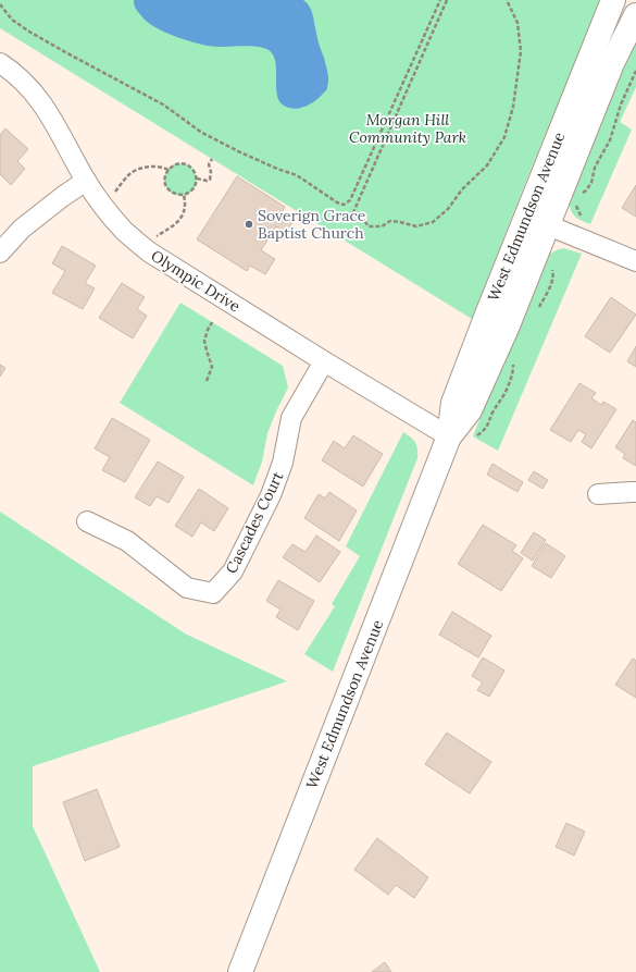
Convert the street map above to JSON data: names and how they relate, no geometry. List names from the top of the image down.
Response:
{
  "streets": {
    "street": ["West Edmundson Avenue", "Olympic Drive", "Cascades Court"]
  },
  "crossings": [
    ["West Edmundson Avenue", "Olympic Drive"],
    ["Olympic Drive", "Cascades Court"]
  ],
  "parks": ["Morgan Hill Community Park"],
  "places": ["Soverign Grace Baptist Church"]
}
